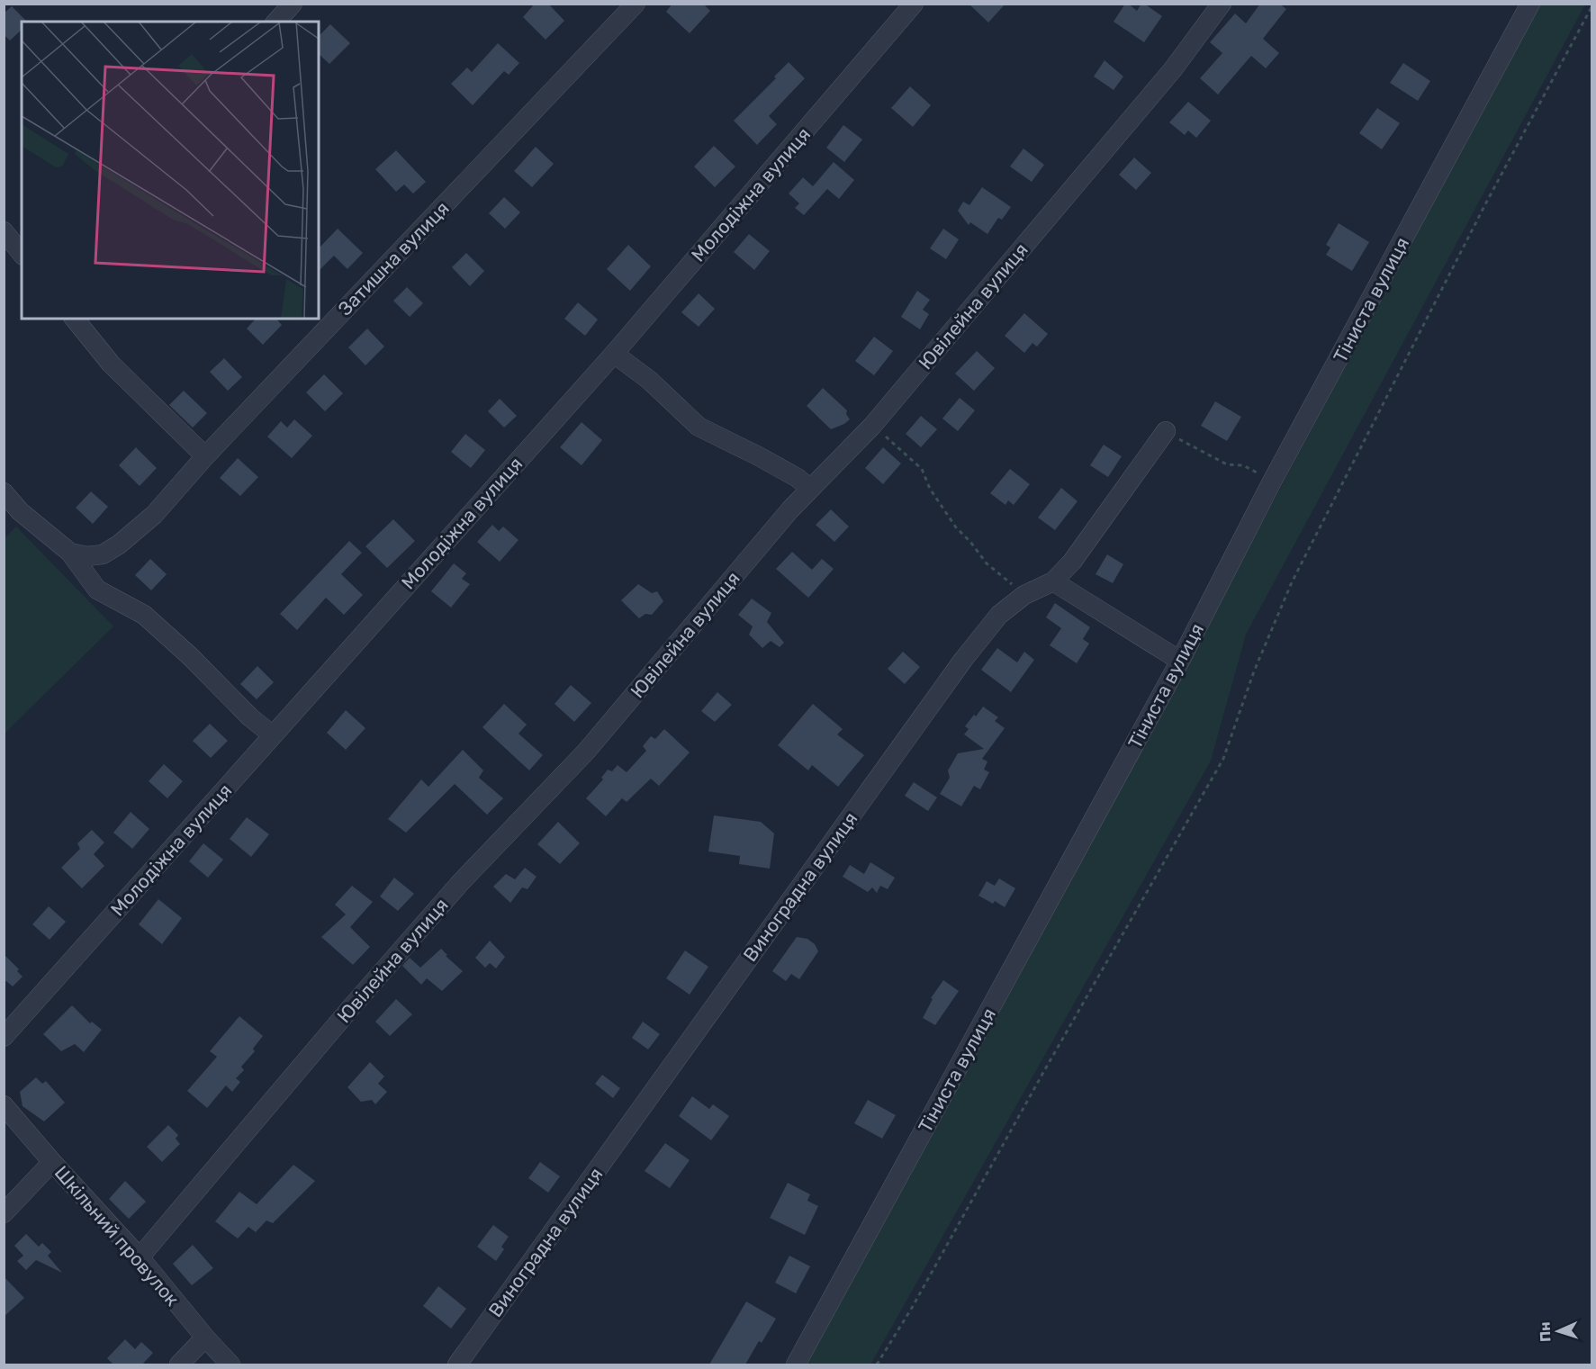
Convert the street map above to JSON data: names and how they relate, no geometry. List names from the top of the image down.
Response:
{
  "streets": {
    "street": [
      "Молодіжна вулиця",
      "Затишна вулиця",
      "Тіниста вулиця",
      "Ювілейна вулиця",
      "Виноградна вулиця",
      "Шкільний провулок"
    ]
  },
  "crossings": [
    ["Ювілейна вулиця", "Шкільний провулок"]
  ],
  "north": "left"
}
